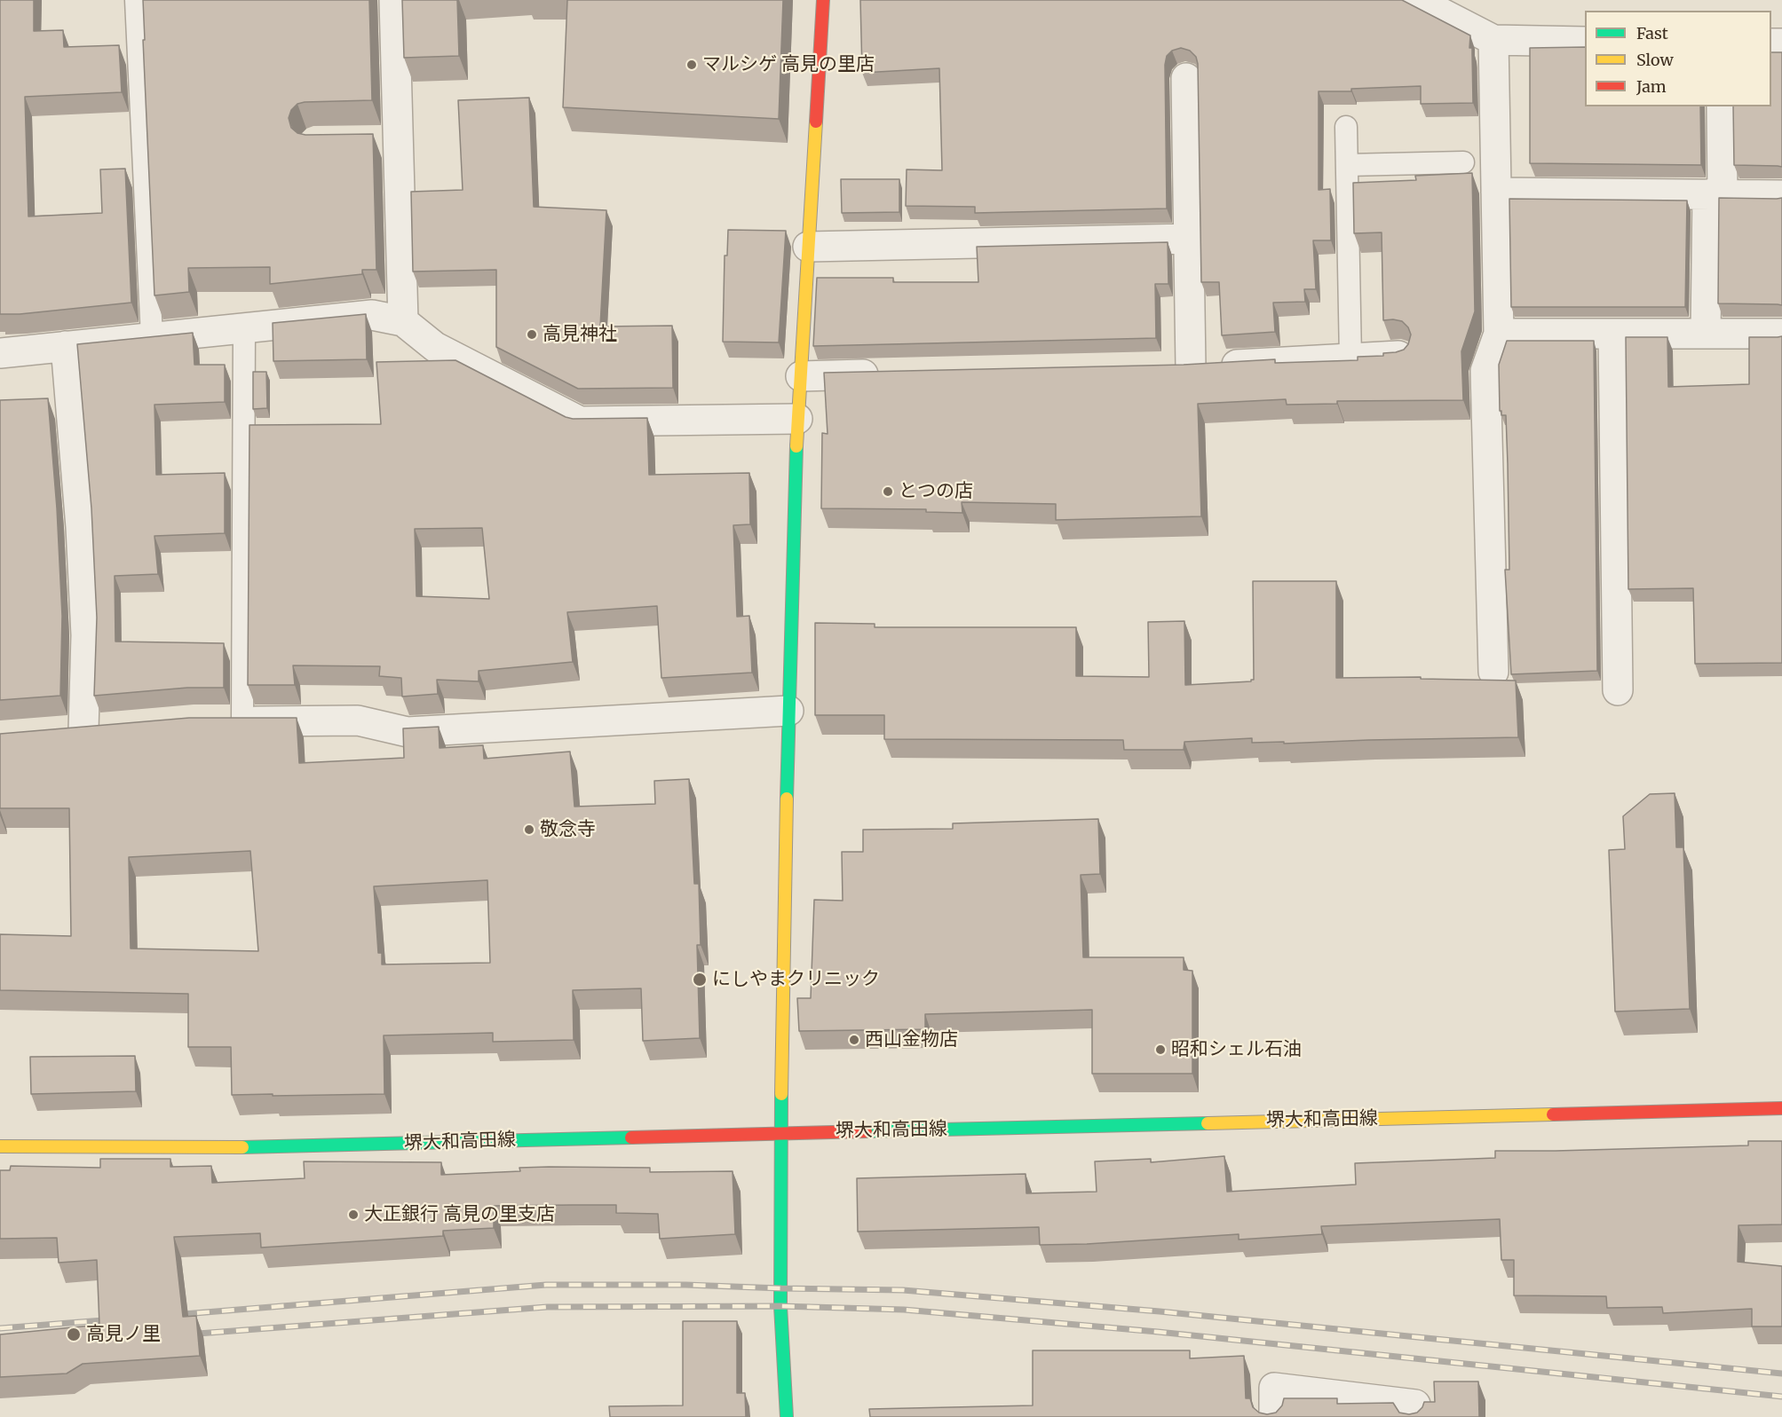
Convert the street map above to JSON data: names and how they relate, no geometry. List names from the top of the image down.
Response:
{
  "streets": {
    "main road": ["堺大和高田線"]
  },
  "places": [
    "マルシゲ 高見の里店",
    "高見神社",
    "とつの店",
    "敬念寺",
    "にしやまクリニック",
    "西山金物店",
    "昭和シェル石油",
    "大正銀行 高見の里支店",
    "高見ノ里"
  ],
  "legend": ["Fast", "Slow", "Jam"]
}
